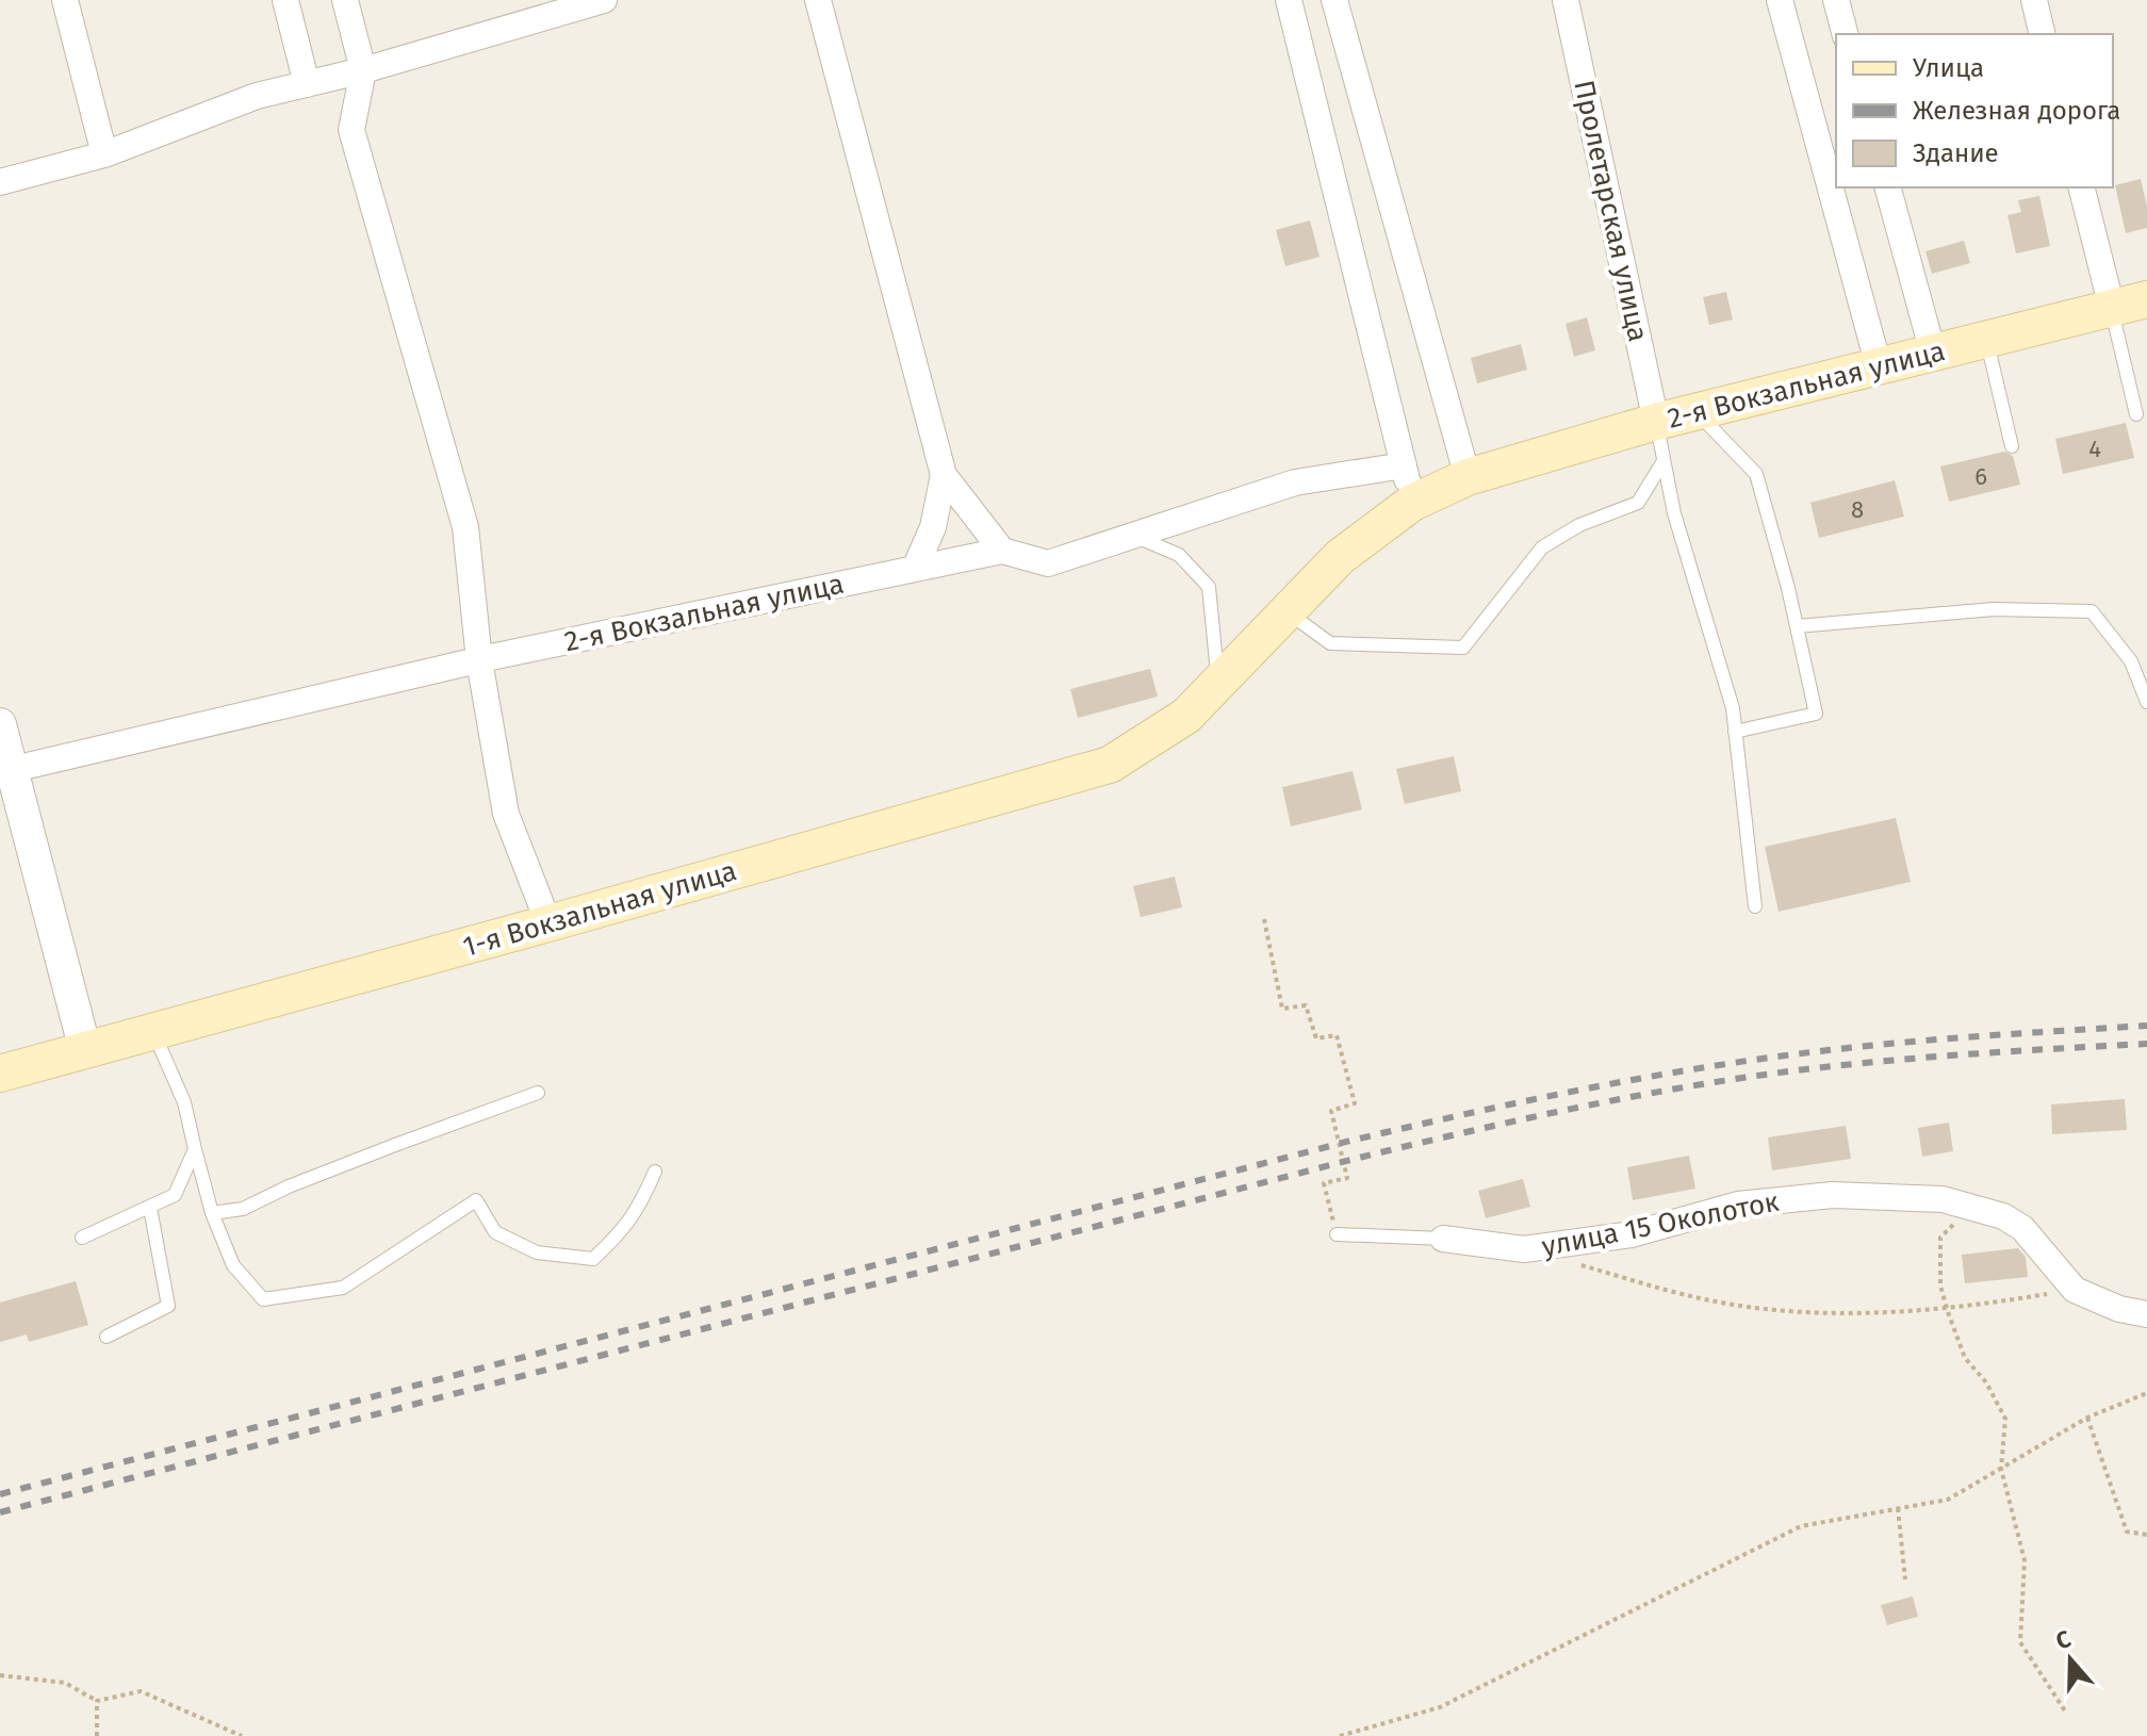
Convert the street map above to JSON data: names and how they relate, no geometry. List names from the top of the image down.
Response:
{
  "streets": {
    "main road": ["2-я Вокзальная улица", "1-я Вокзальная улица"],
    "street": ["Пролетарская улица", "улица 15 Околоток"]
  },
  "crossings": [
    ["Пролетарская улица", "2-я Вокзальная улица"],
    ["2-я Вокзальная улица", "1-я Вокзальная улица"]
  ],
  "house_numbers": ["4", "6", "8"],
  "legend": ["Улица", "Железная дорога", "Здание"],
  "north": "top"
}
